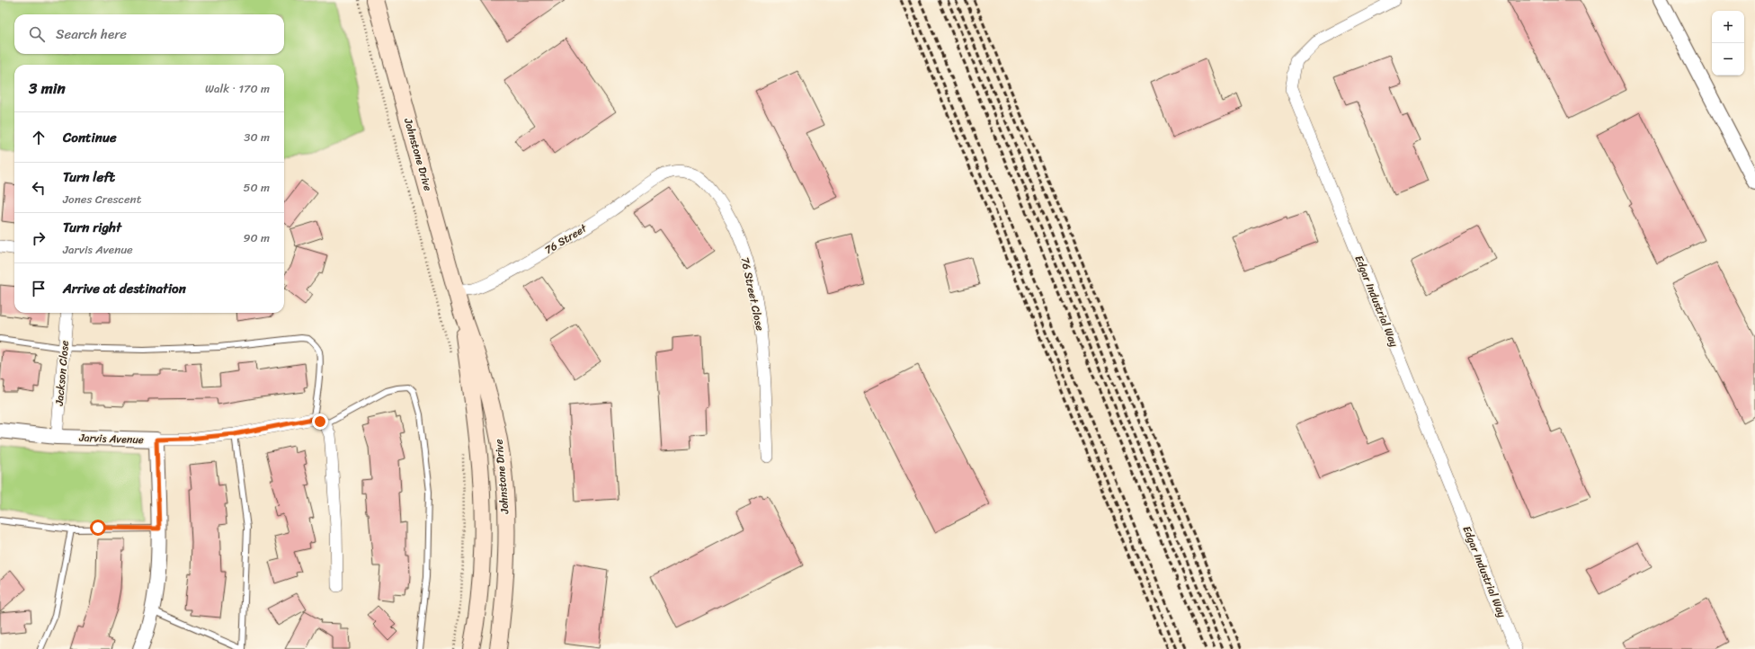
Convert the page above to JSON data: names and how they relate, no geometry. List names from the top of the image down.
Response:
{
  "streets": {
    "main road": ["Johnstone Drive"],
    "street": [
      "76 Street",
      "76 Street Close",
      "Edgar Industrial Way",
      "Jackson Close",
      "Jarvis Avenue"
    ]
  },
  "crossings": [
    ["Johnstone Drive", "76 Street"],
    ["76 Street", "76 Street Close"],
    ["Jackson Close", "Jarvis Avenue"]
  ],
  "page": {
    "map_buttons": ["+", "−"],
    "search": "Search here",
    "heading": ["3 min", "Walk · 170 m"],
    "list": [
      ["Continue", "30 m"],
      ["Turn left", "Jones Crescent", "50 m"],
      ["Turn right", "Jarvis Avenue", "90 m"],
      "Arrive at destination"
    ]
  }
}
